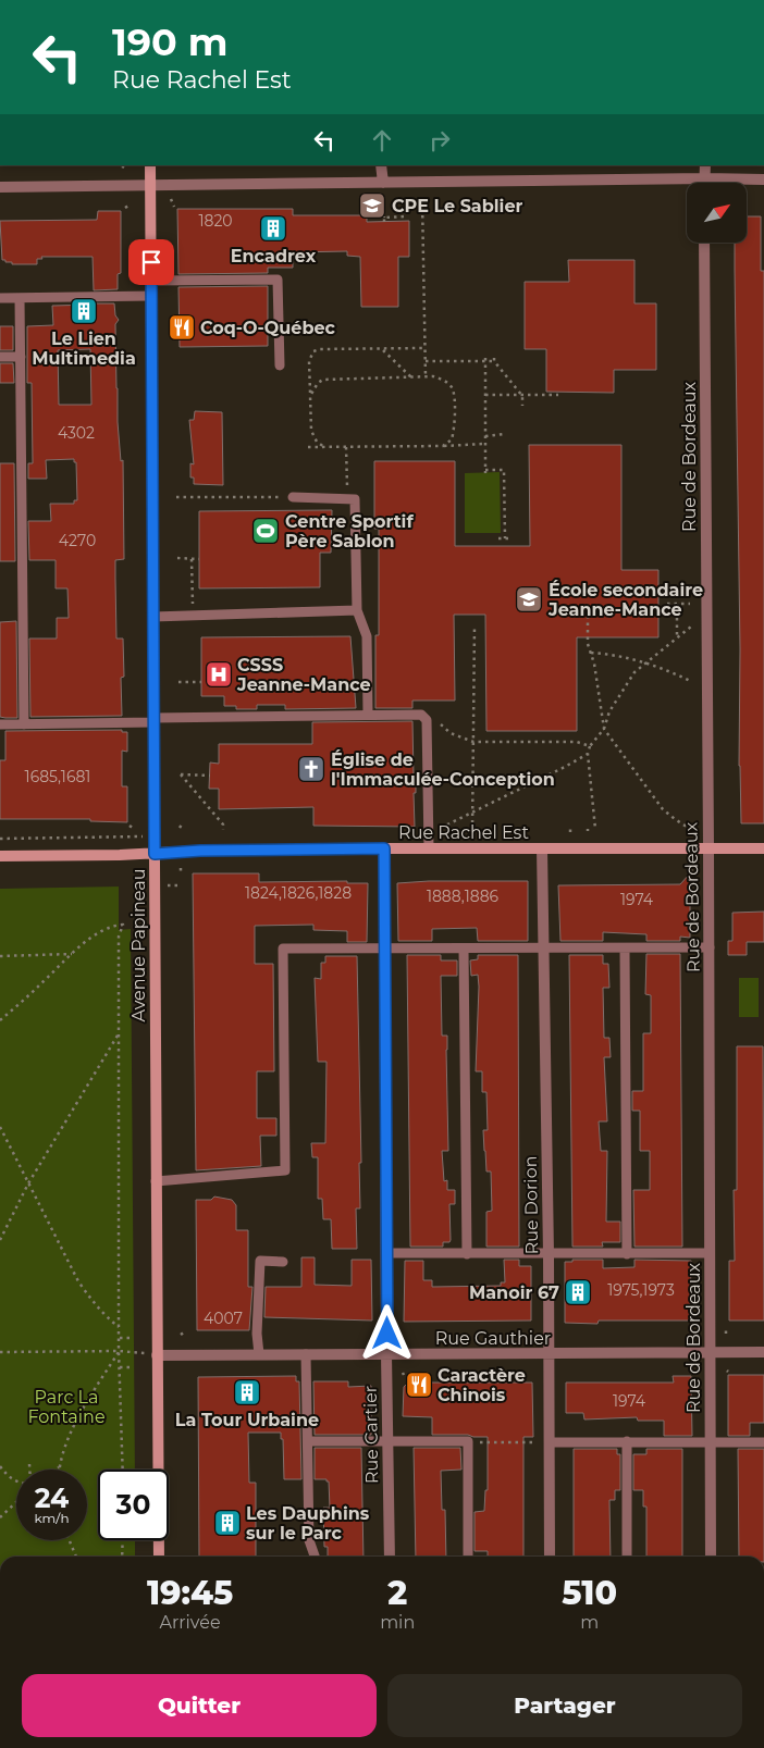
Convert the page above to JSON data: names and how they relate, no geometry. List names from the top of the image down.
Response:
{
  "streets": {
    "main road": ["Rue Rachel Est", "Avenue Papineau"],
    "street": [
      "Rue de Bordeaux",
      "Rue Dorion",
      "Rue Gauthier",
      "Rue Cartier"
    ]
  },
  "crossings": [
    ["Rue de Bordeaux", "Rue Rachel Est"],
    ["Rue de Bordeaux", "Rue Gauthier"],
    ["Rue Rachel Est", "Avenue Papineau"],
    ["Rue Rachel Est", "Rue Dorion"],
    ["Rue Rachel Est", "Rue Cartier"],
    ["Avenue Papineau", "Rue Gauthier"],
    ["Rue Dorion", "Rue Gauthier"],
    ["Rue Gauthier", "Rue Cartier"]
  ],
  "parks": ["Parc La Fontaine"],
  "places": {
    "school or university": ["CPE Le Sablier", "École secondaire Jeanne-Mance"],
    "building": [
      "Encadrex",
      "Le Lien Multimedia",
      "Manoir 67",
      "La Tour Urbaine",
      "Les Dauphins sur le Parc"
    ],
    "restaurant": ["Coq-O-Québec", "Caractère Chinois"],
    "sports": ["Centre Sportif Père Sablon"],
    "hospital": ["CSSS Jeanne-Mance"],
    "church": ["Église de l'Immaculée-Conception"]
  },
  "house_numbers": [
    "1820",
    "4302",
    "4270",
    "1685,1681",
    "1824,1826,1828",
    "1888,1886",
    "1974",
    "1975,1973",
    "4007",
    "1974"
  ],
  "north": "top right",
  "page": {
    "turn": ["190 m", "Rue Rachel Est"],
    "speed": "24 km/h",
    "limit": "30",
    "eta": [
      "19:45",
      "Arrivée",
      "2",
      "min",
      "510",
      "m"
    ],
    "buttons": ["Quitter", "Partager"]
  }
}
